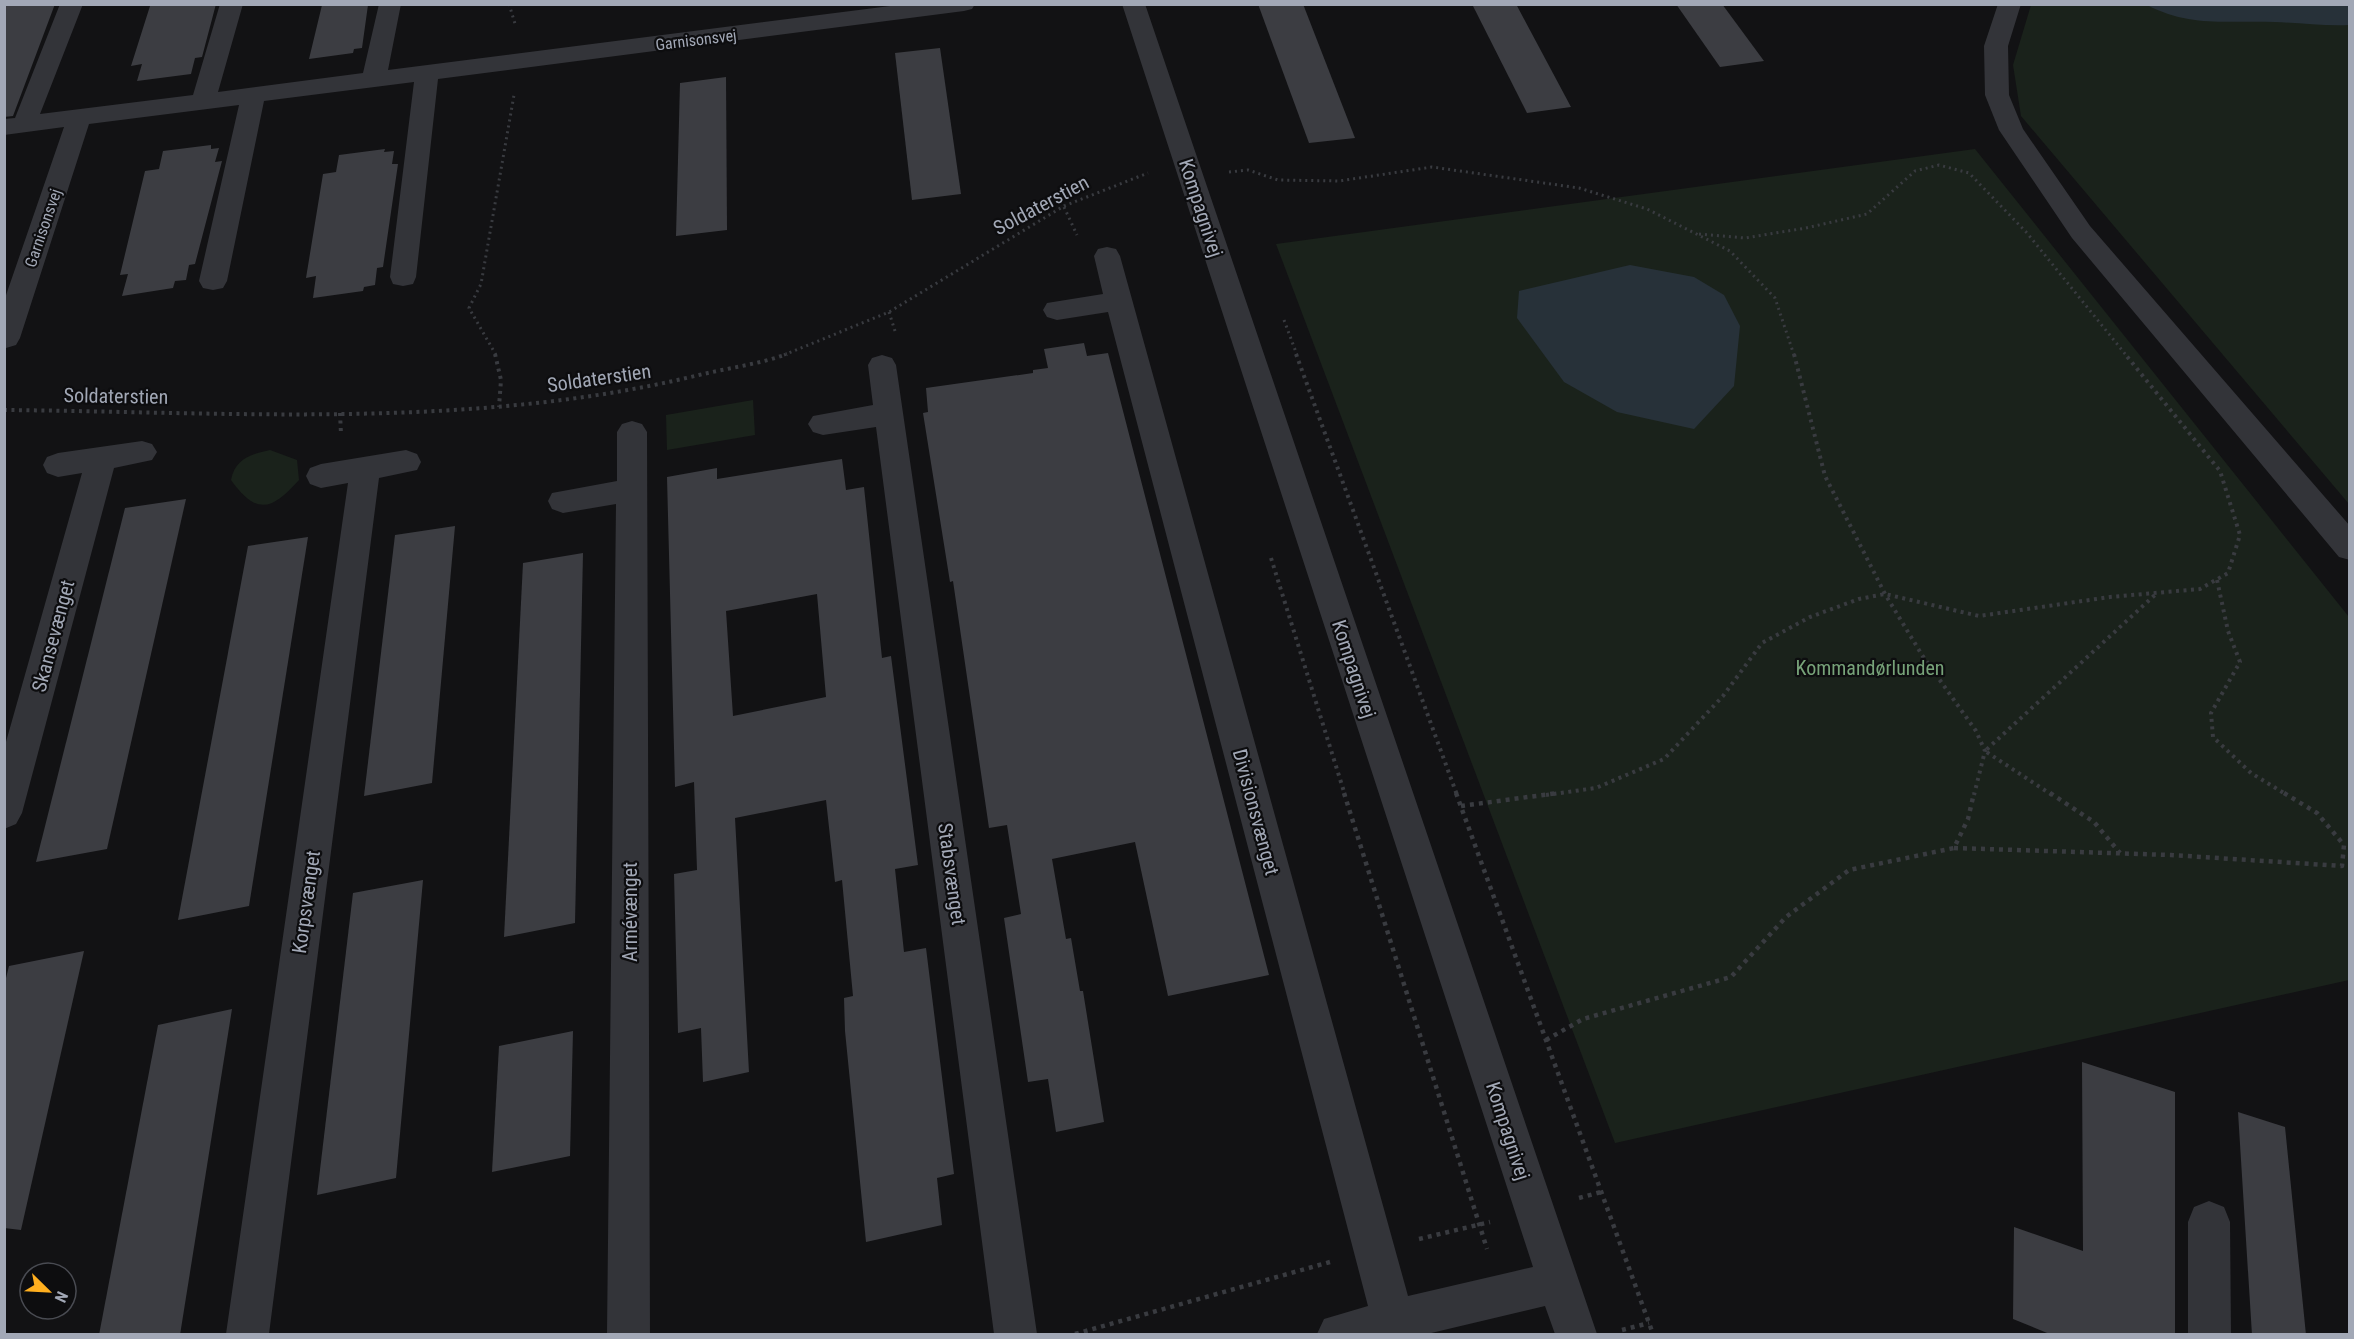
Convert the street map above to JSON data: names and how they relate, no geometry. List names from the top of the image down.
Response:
{
  "streets": {
    "street": [
      "Garnisonsvej",
      "Kompagnivej",
      "Skansevænget",
      "Divisionsvænget",
      "Stabsvænget",
      "Korpsvænget",
      "Armévænget"
    ],
    "path": ["Soldaterstien"]
  },
  "parks": ["Kommandørlunden"],
  "north": "bottom right"
}
